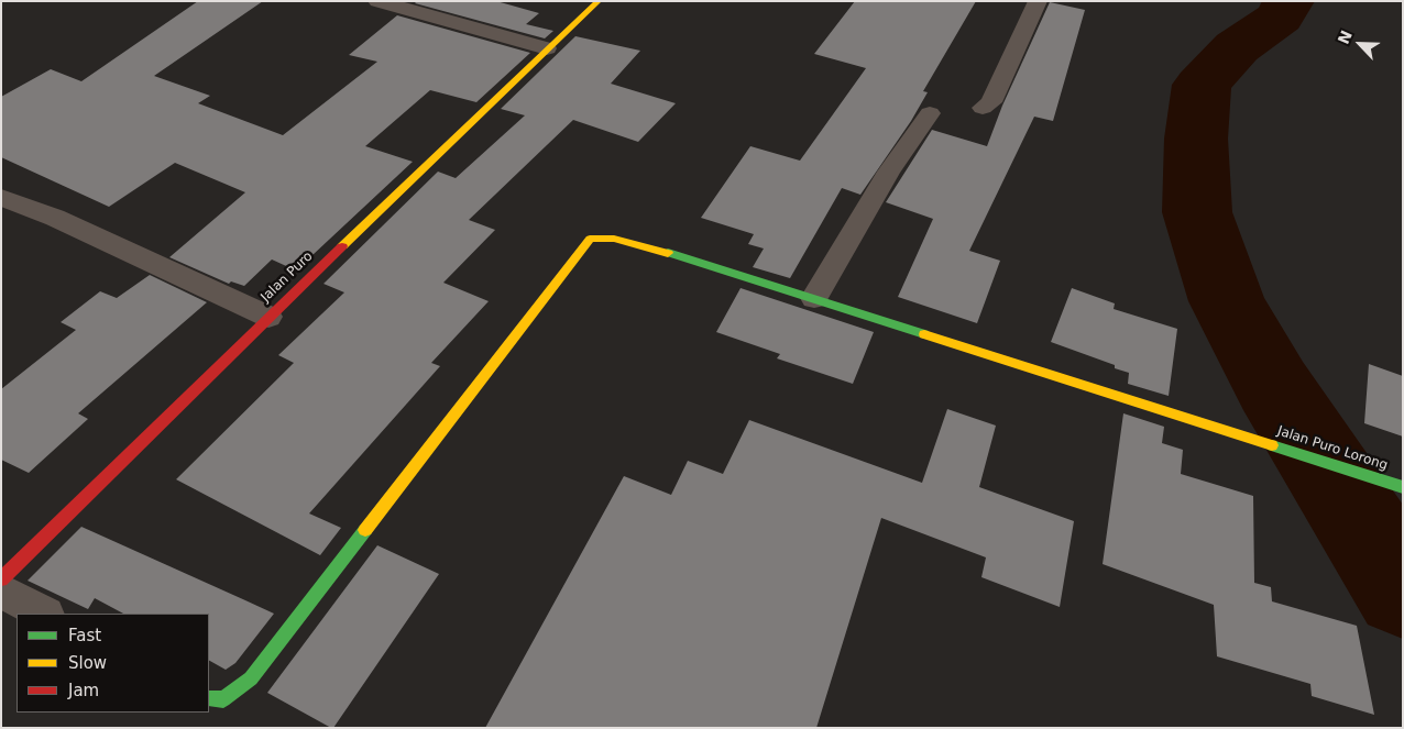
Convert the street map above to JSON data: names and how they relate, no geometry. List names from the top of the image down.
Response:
{
  "streets": {
    "street": ["Jalan Puro", "Jalan Puro Lorong"]
  },
  "legend": ["Fast", "Slow", "Jam"],
  "north": "top left"
}
